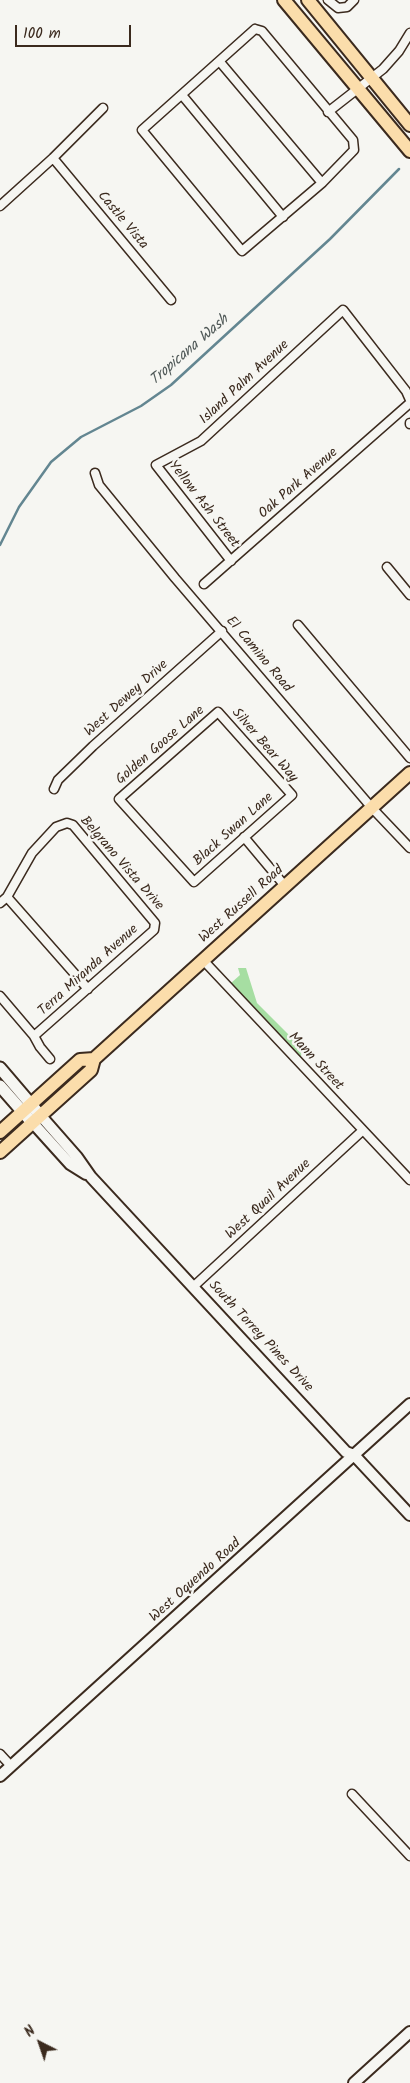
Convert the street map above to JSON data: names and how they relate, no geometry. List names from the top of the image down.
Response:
{
  "streets": {
    "main road": ["West Russell Road", "South Torrey Pines Drive"],
    "street": [
      "Castle Vista",
      "Island Palm Avenue",
      "Oak Park Avenue",
      "Yellow Ash Street",
      "El Camino Road",
      "West Dewey Drive",
      "Golden Goose Lane",
      "Silver Bear Way",
      "Black Swan Lane",
      "Belgrano Vista Drive",
      "Terra Miranda Avenue",
      "Mann Street",
      "West Quail Avenue",
      "West Oquendo Road"
    ]
  },
  "crossings": [
    ["Island Palm Avenue", "Oak Park Avenue"],
    ["Island Palm Avenue", "Yellow Ash Street"],
    ["Oak Park Avenue", "Yellow Ash Street"],
    ["El Camino Road", "West Dewey Drive"],
    ["El Camino Road", "West Russell Road"],
    ["Golden Goose Lane", "Silver Bear Way"],
    ["Golden Goose Lane", "Black Swan Lane"],
    ["Silver Bear Way", "Black Swan Lane"],
    ["Belgrano Vista Drive", "Terra Miranda Avenue"],
    ["West Russell Road", "Mann Street"],
    ["West Russell Road", "South Torrey Pines Drive"],
    ["Mann Street", "West Quail Avenue"],
    ["West Quail Avenue", "South Torrey Pines Drive"],
    ["South Torrey Pines Drive", "West Oquendo Road"]
  ],
  "water": ["Tropicana Wash"],
  "scale_bar": "100 m",
  "north": "top left"
}
